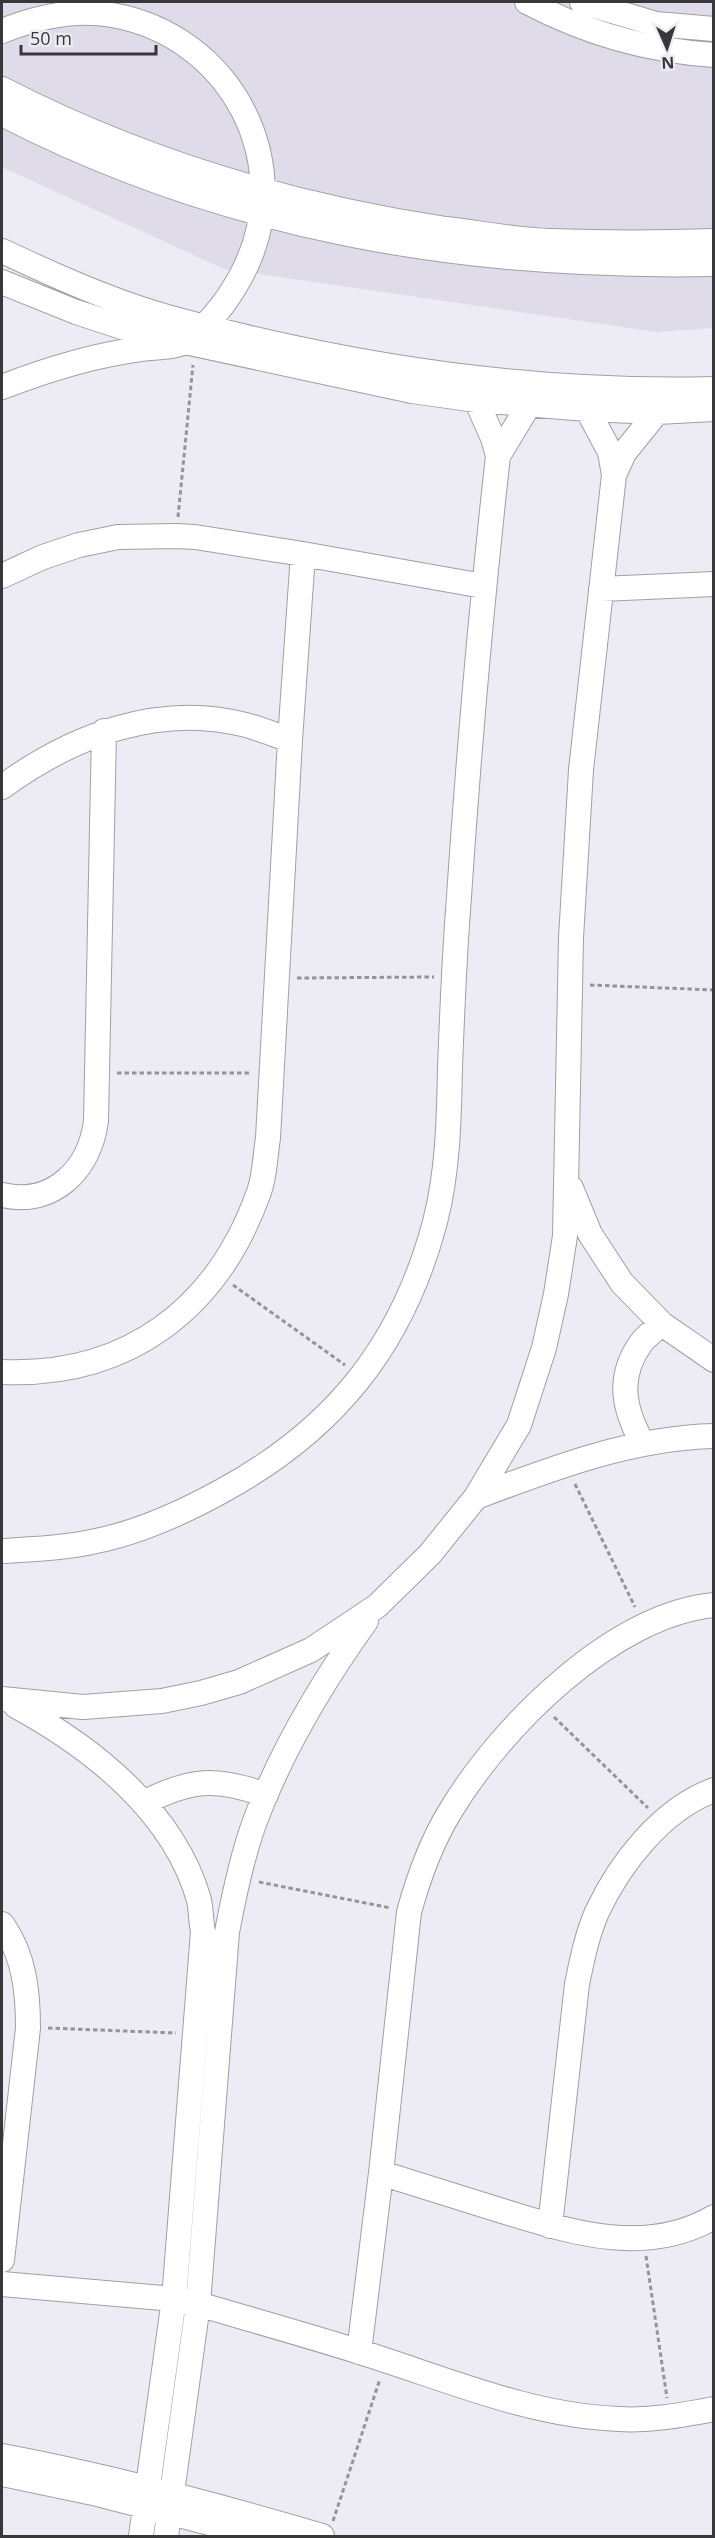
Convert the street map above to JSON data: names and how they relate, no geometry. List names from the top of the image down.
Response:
{
  "scale_bar": "50 m",
  "north": "bottom"
}
